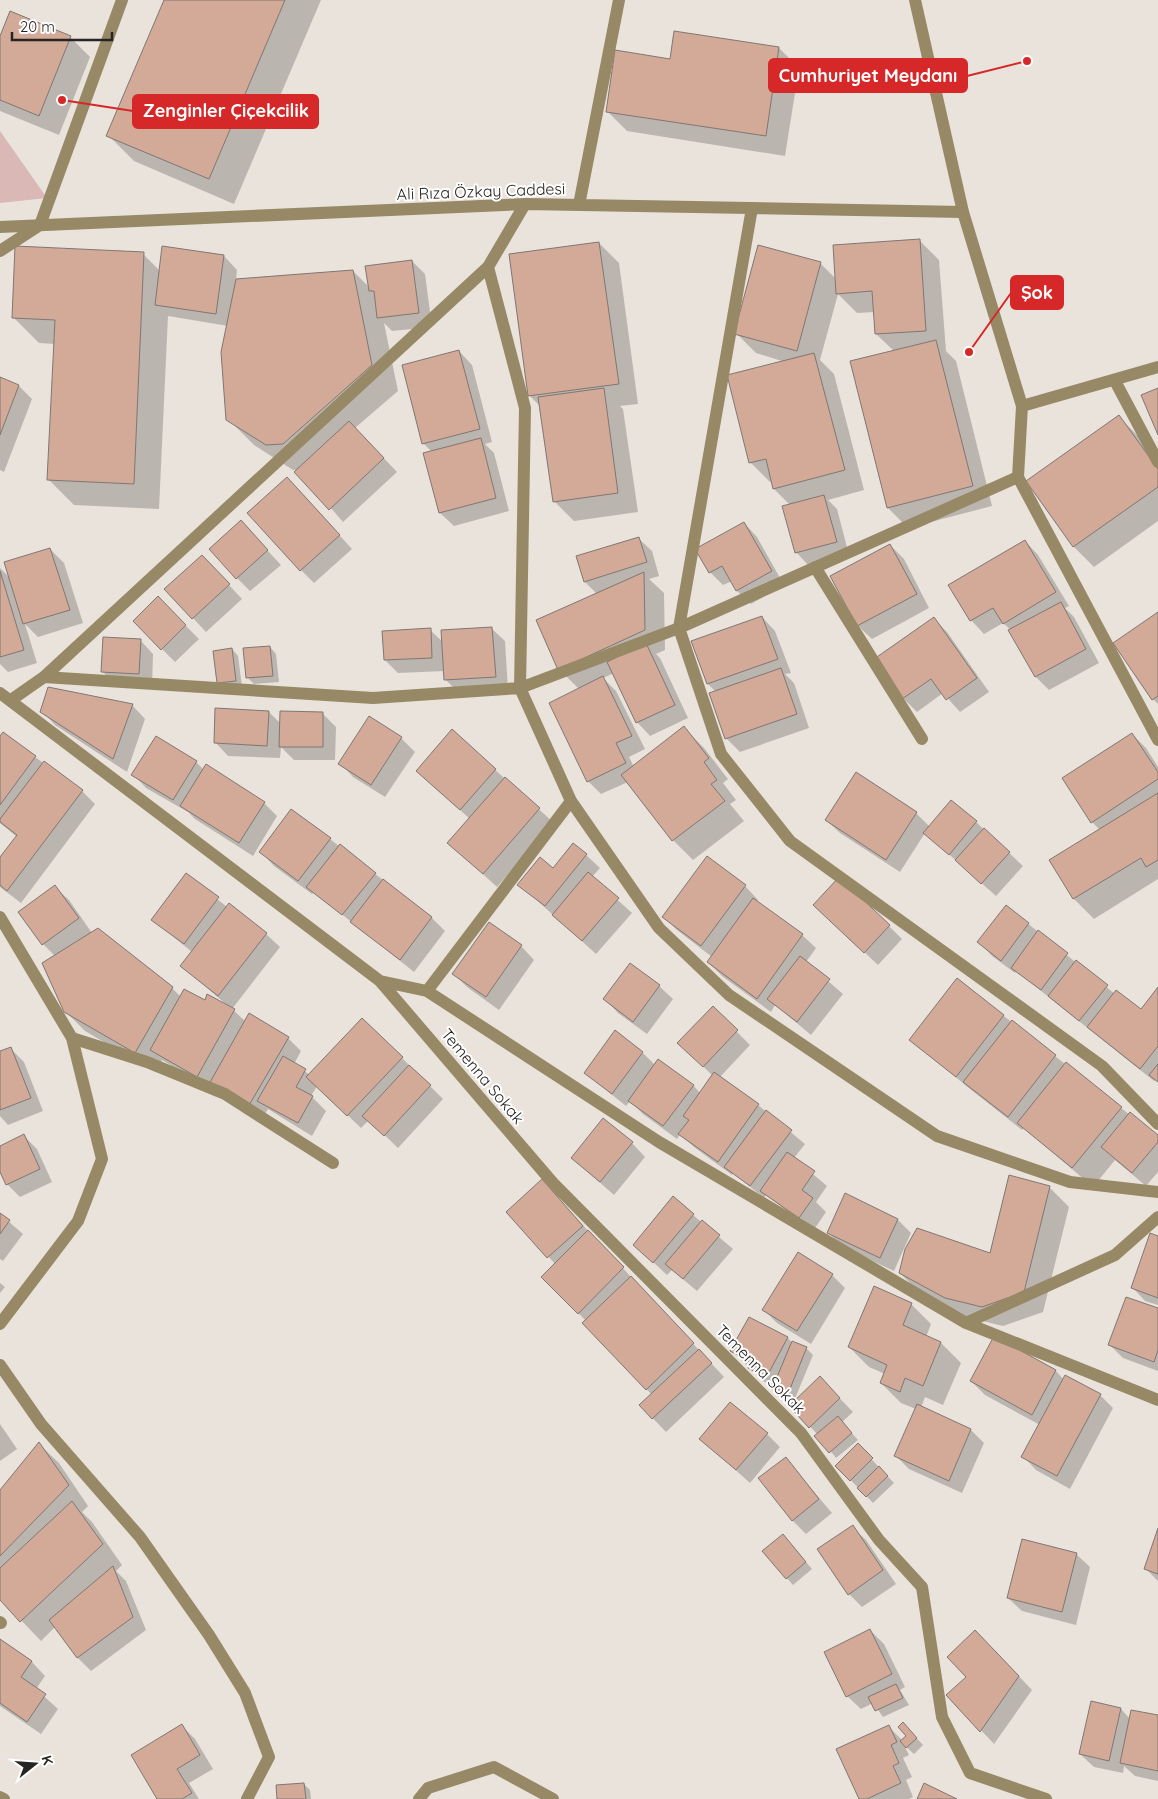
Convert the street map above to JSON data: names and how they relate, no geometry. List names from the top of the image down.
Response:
{
  "streets": {
    "street": ["Ali Rıza Özkay Caddesi", "Temenna Sokak"]
  },
  "places": ["Cumhuriyet Meydanı", "Zenginler Çiçekcilik", "Şok"],
  "scale_bar": "20 m",
  "north": "right"
}
